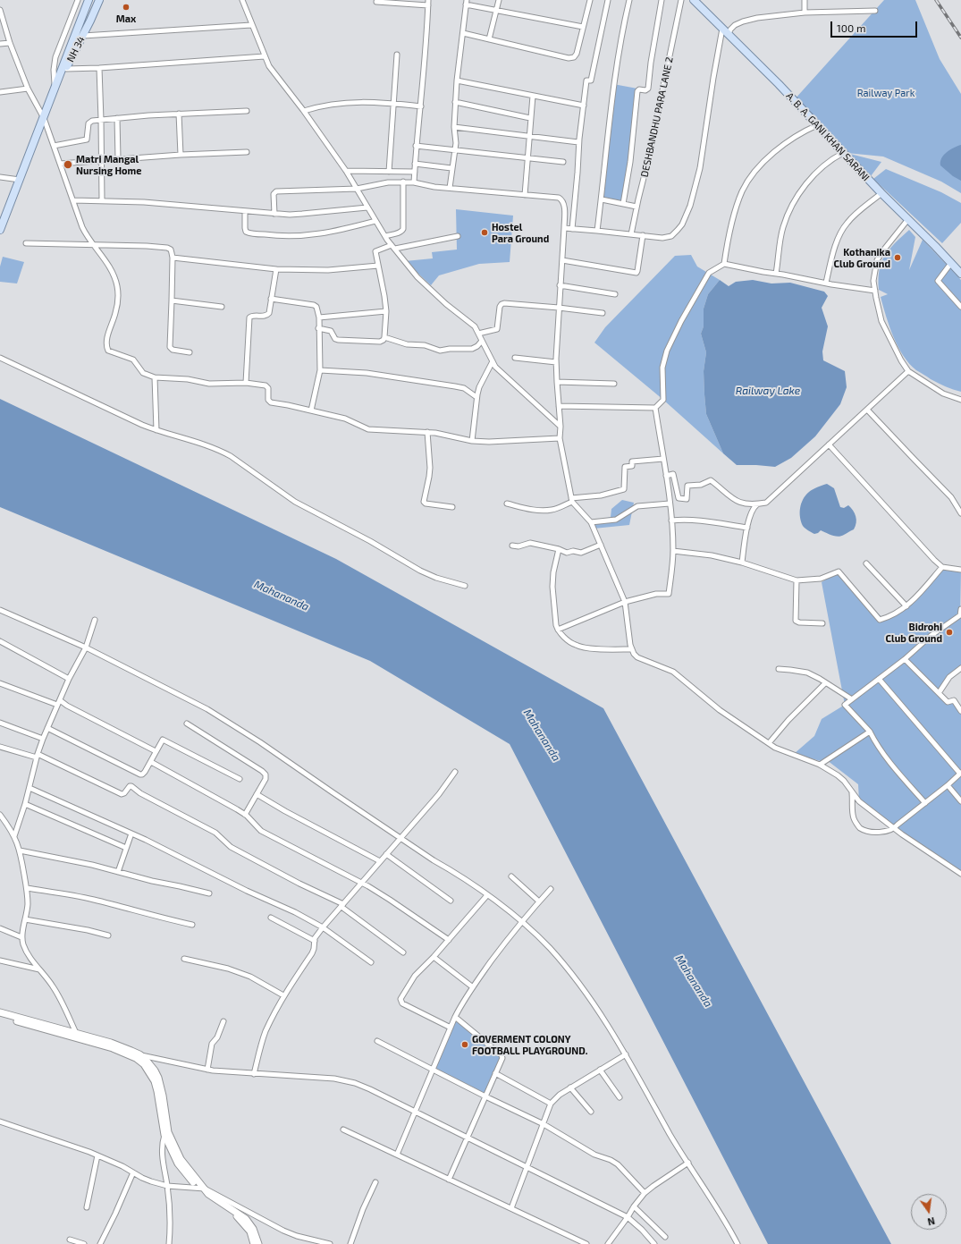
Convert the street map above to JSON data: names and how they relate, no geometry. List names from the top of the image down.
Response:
{
  "streets": {
    "main road": ["NH 34", "A. B. A. GANI KHAN SARANI"],
    "street": ["DESHBANDHU PARA LANE 2"]
  },
  "water": ["Railway Lake", "Mahananda"],
  "parks": ["Railway Park"],
  "places": [
    "Max",
    "Matri Mangal Nursing Home",
    "Hostel Para Ground",
    "Kothanika Club Ground",
    "Bidrohi Club Ground",
    "GOVERMENT COLONY FOOTBALL PLAYGROUND."
  ],
  "scale_bar": "100 m",
  "north": "bottom"
}
